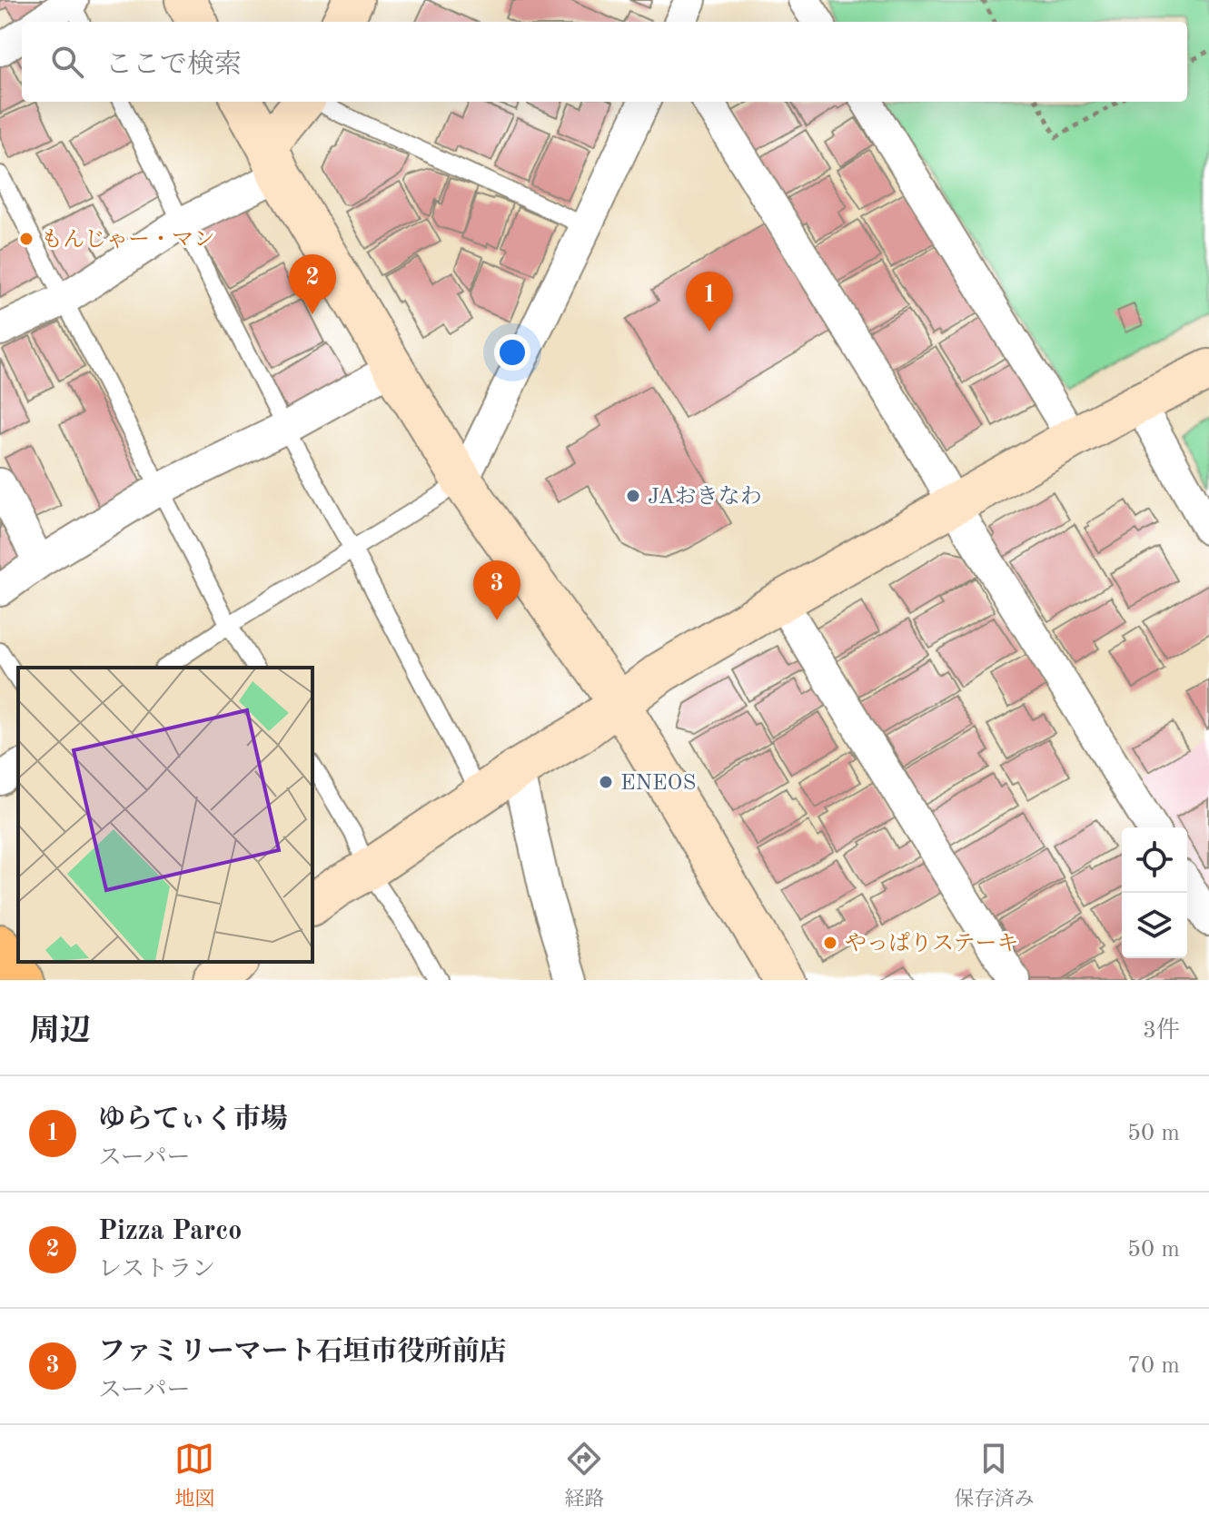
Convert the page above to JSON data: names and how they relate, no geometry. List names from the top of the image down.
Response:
{
  "places": [
    "もんじゃー・マン",
    "JAおきなわ",
    "ENEOS",
    "やっぱりステーキ"
  ],
  "page": {
    "search": "ここで検索",
    "pins": ["2", "1", "3"],
    "heading": ["周辺", "3件"],
    "list": [
      {
        "mark": "1",
        "name": "ゆらてぃく市場",
        "note": "スーパー",
        "value": "50 m"
      },
      {
        "mark": "2",
        "name": "Pizza Parco",
        "note": "レストラン",
        "value": "50 m"
      },
      {
        "mark": "3",
        "name": "ファミリーマート石垣市役所前店",
        "note": "スーパー",
        "value": "70 m"
      }
    ],
    "nav": ["地図", "経路", "保存済み"]
  }
}
